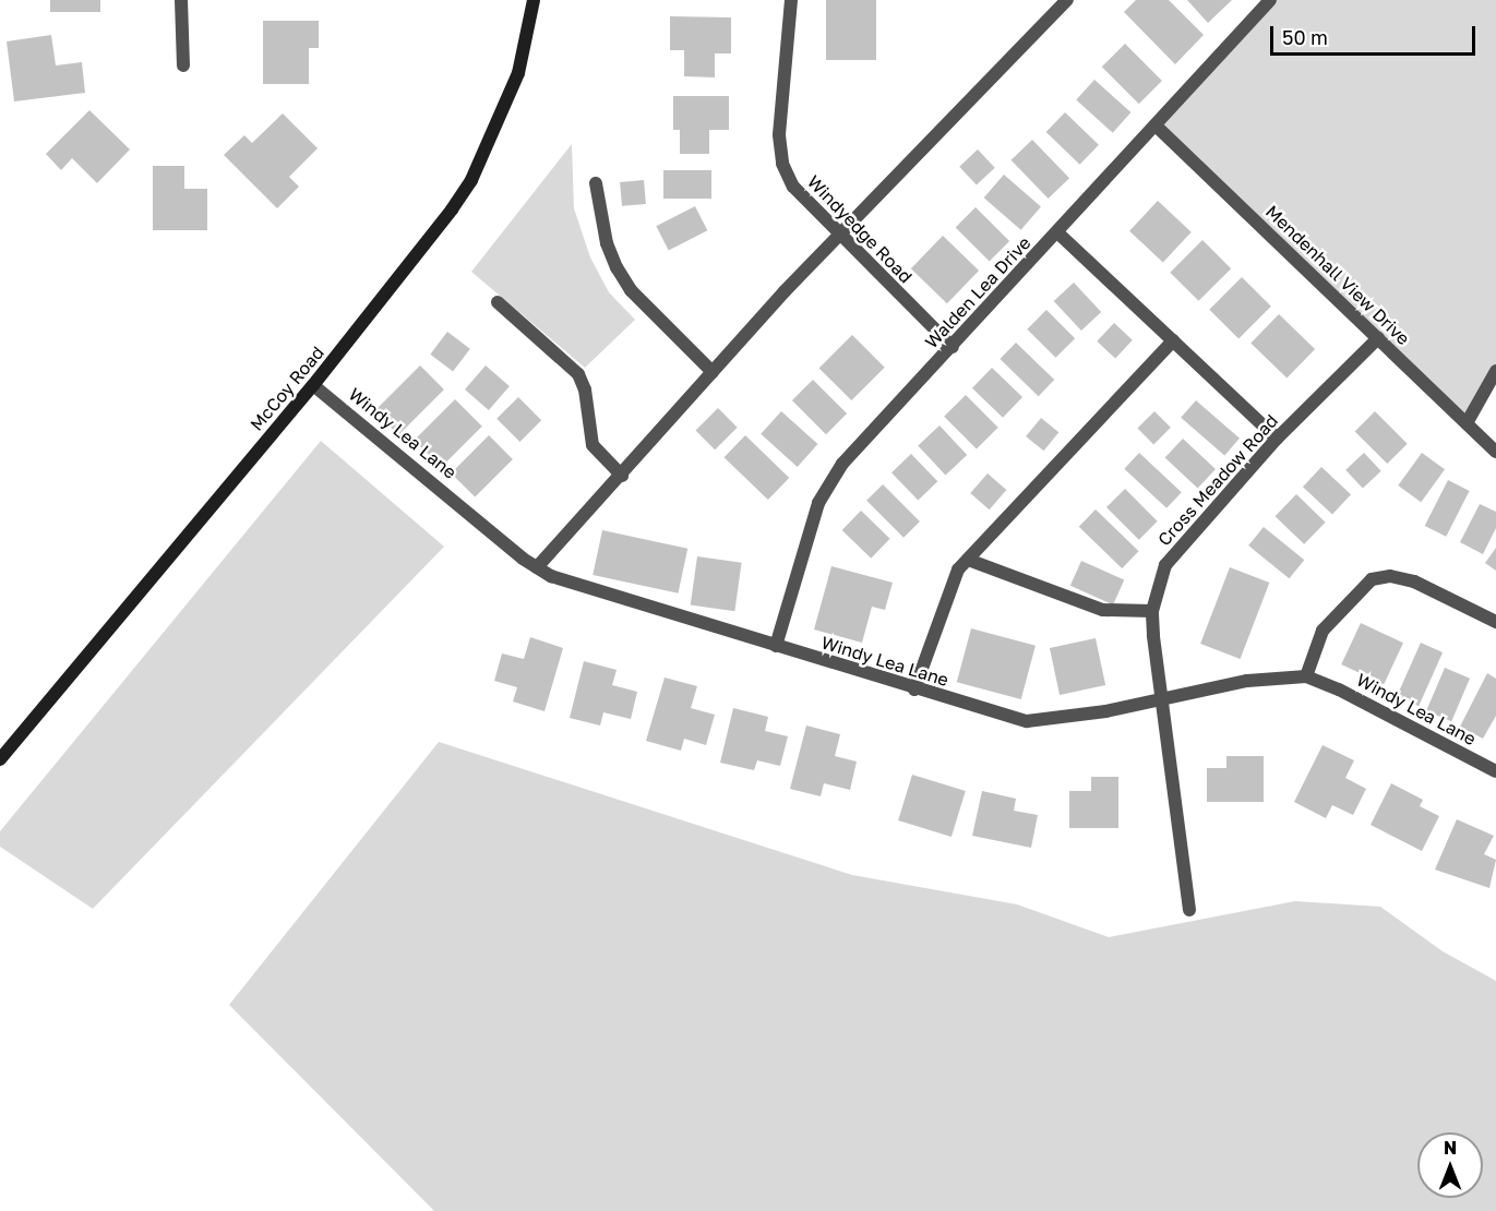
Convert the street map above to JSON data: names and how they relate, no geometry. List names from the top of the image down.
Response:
{
  "streets": {
    "main road": ["McCoy Road"],
    "street": [
      "Windyedge Road",
      "Mendenhall View Drive",
      "Walden Lea Drive",
      "Windy Lea Lane",
      "Cross Meadow Road"
    ]
  },
  "crossings": [
    ["Windyedge Road", "Walden Lea Drive"],
    ["Mendenhall View Drive", "Walden Lea Drive"],
    ["Mendenhall View Drive", "Cross Meadow Road"],
    ["Walden Lea Drive", "Windy Lea Lane"],
    ["McCoy Road", "Windy Lea Lane"],
    ["Windy Lea Lane", "Cross Meadow Road"]
  ],
  "scale_bar": "50 m",
  "north": "top"
}
